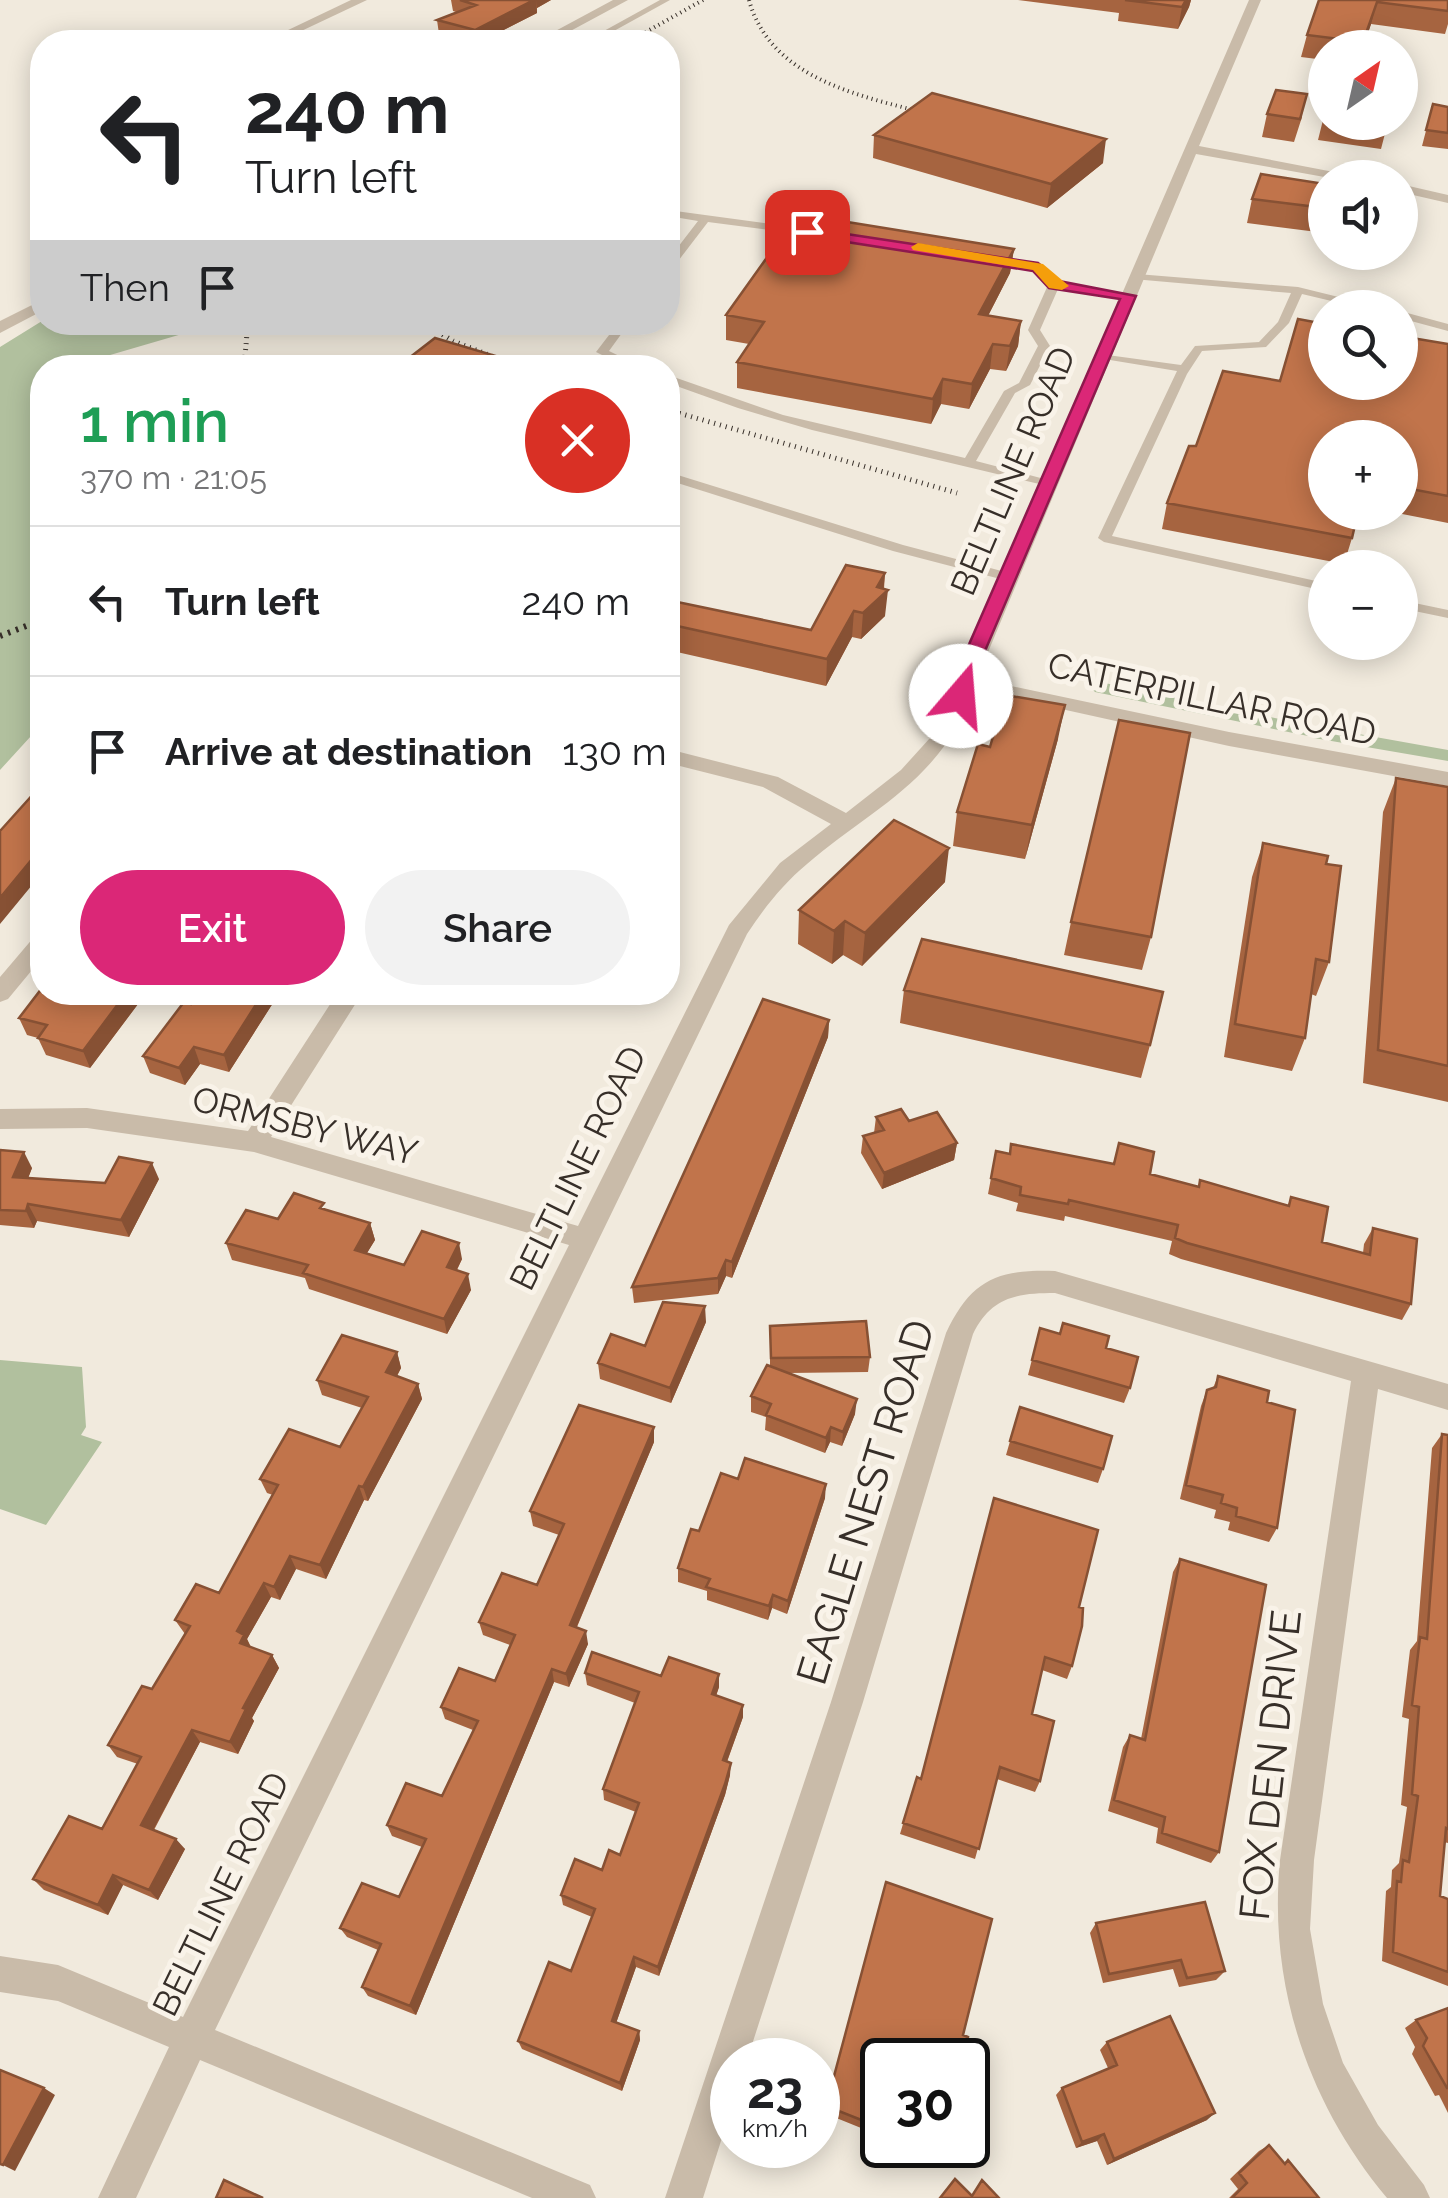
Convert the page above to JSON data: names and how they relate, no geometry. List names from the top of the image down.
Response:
{
  "streets": {
    "street": [
      "BELTLINE ROAD",
      "CATERPILLAR ROAD",
      "ORMSBY WAY",
      "EAGLE NEST ROAD",
      "FOX DEN DRIVE"
    ]
  },
  "crossings": [
    ["BELTLINE ROAD", "CATERPILLAR ROAD"],
    ["BELTLINE ROAD", "ORMSBY WAY"],
    ["EAGLE NEST ROAD", "FOX DEN DRIVE"]
  ],
  "north": "top right",
  "page": {
    "map_buttons": ["+", "−"],
    "turn": ["240 m", "Turn left"],
    "then": "Then",
    "heading": ["1 min", "370 m · 21:05"],
    "list": [
      {
        "name": "Turn left",
        "value": "240 m"
      },
      {
        "name": "Arrive at destination",
        "value": "130 m"
      }
    ],
    "buttons": ["Exit", "Share"],
    "speed": "23 km/h",
    "limit": "30"
  }
}
